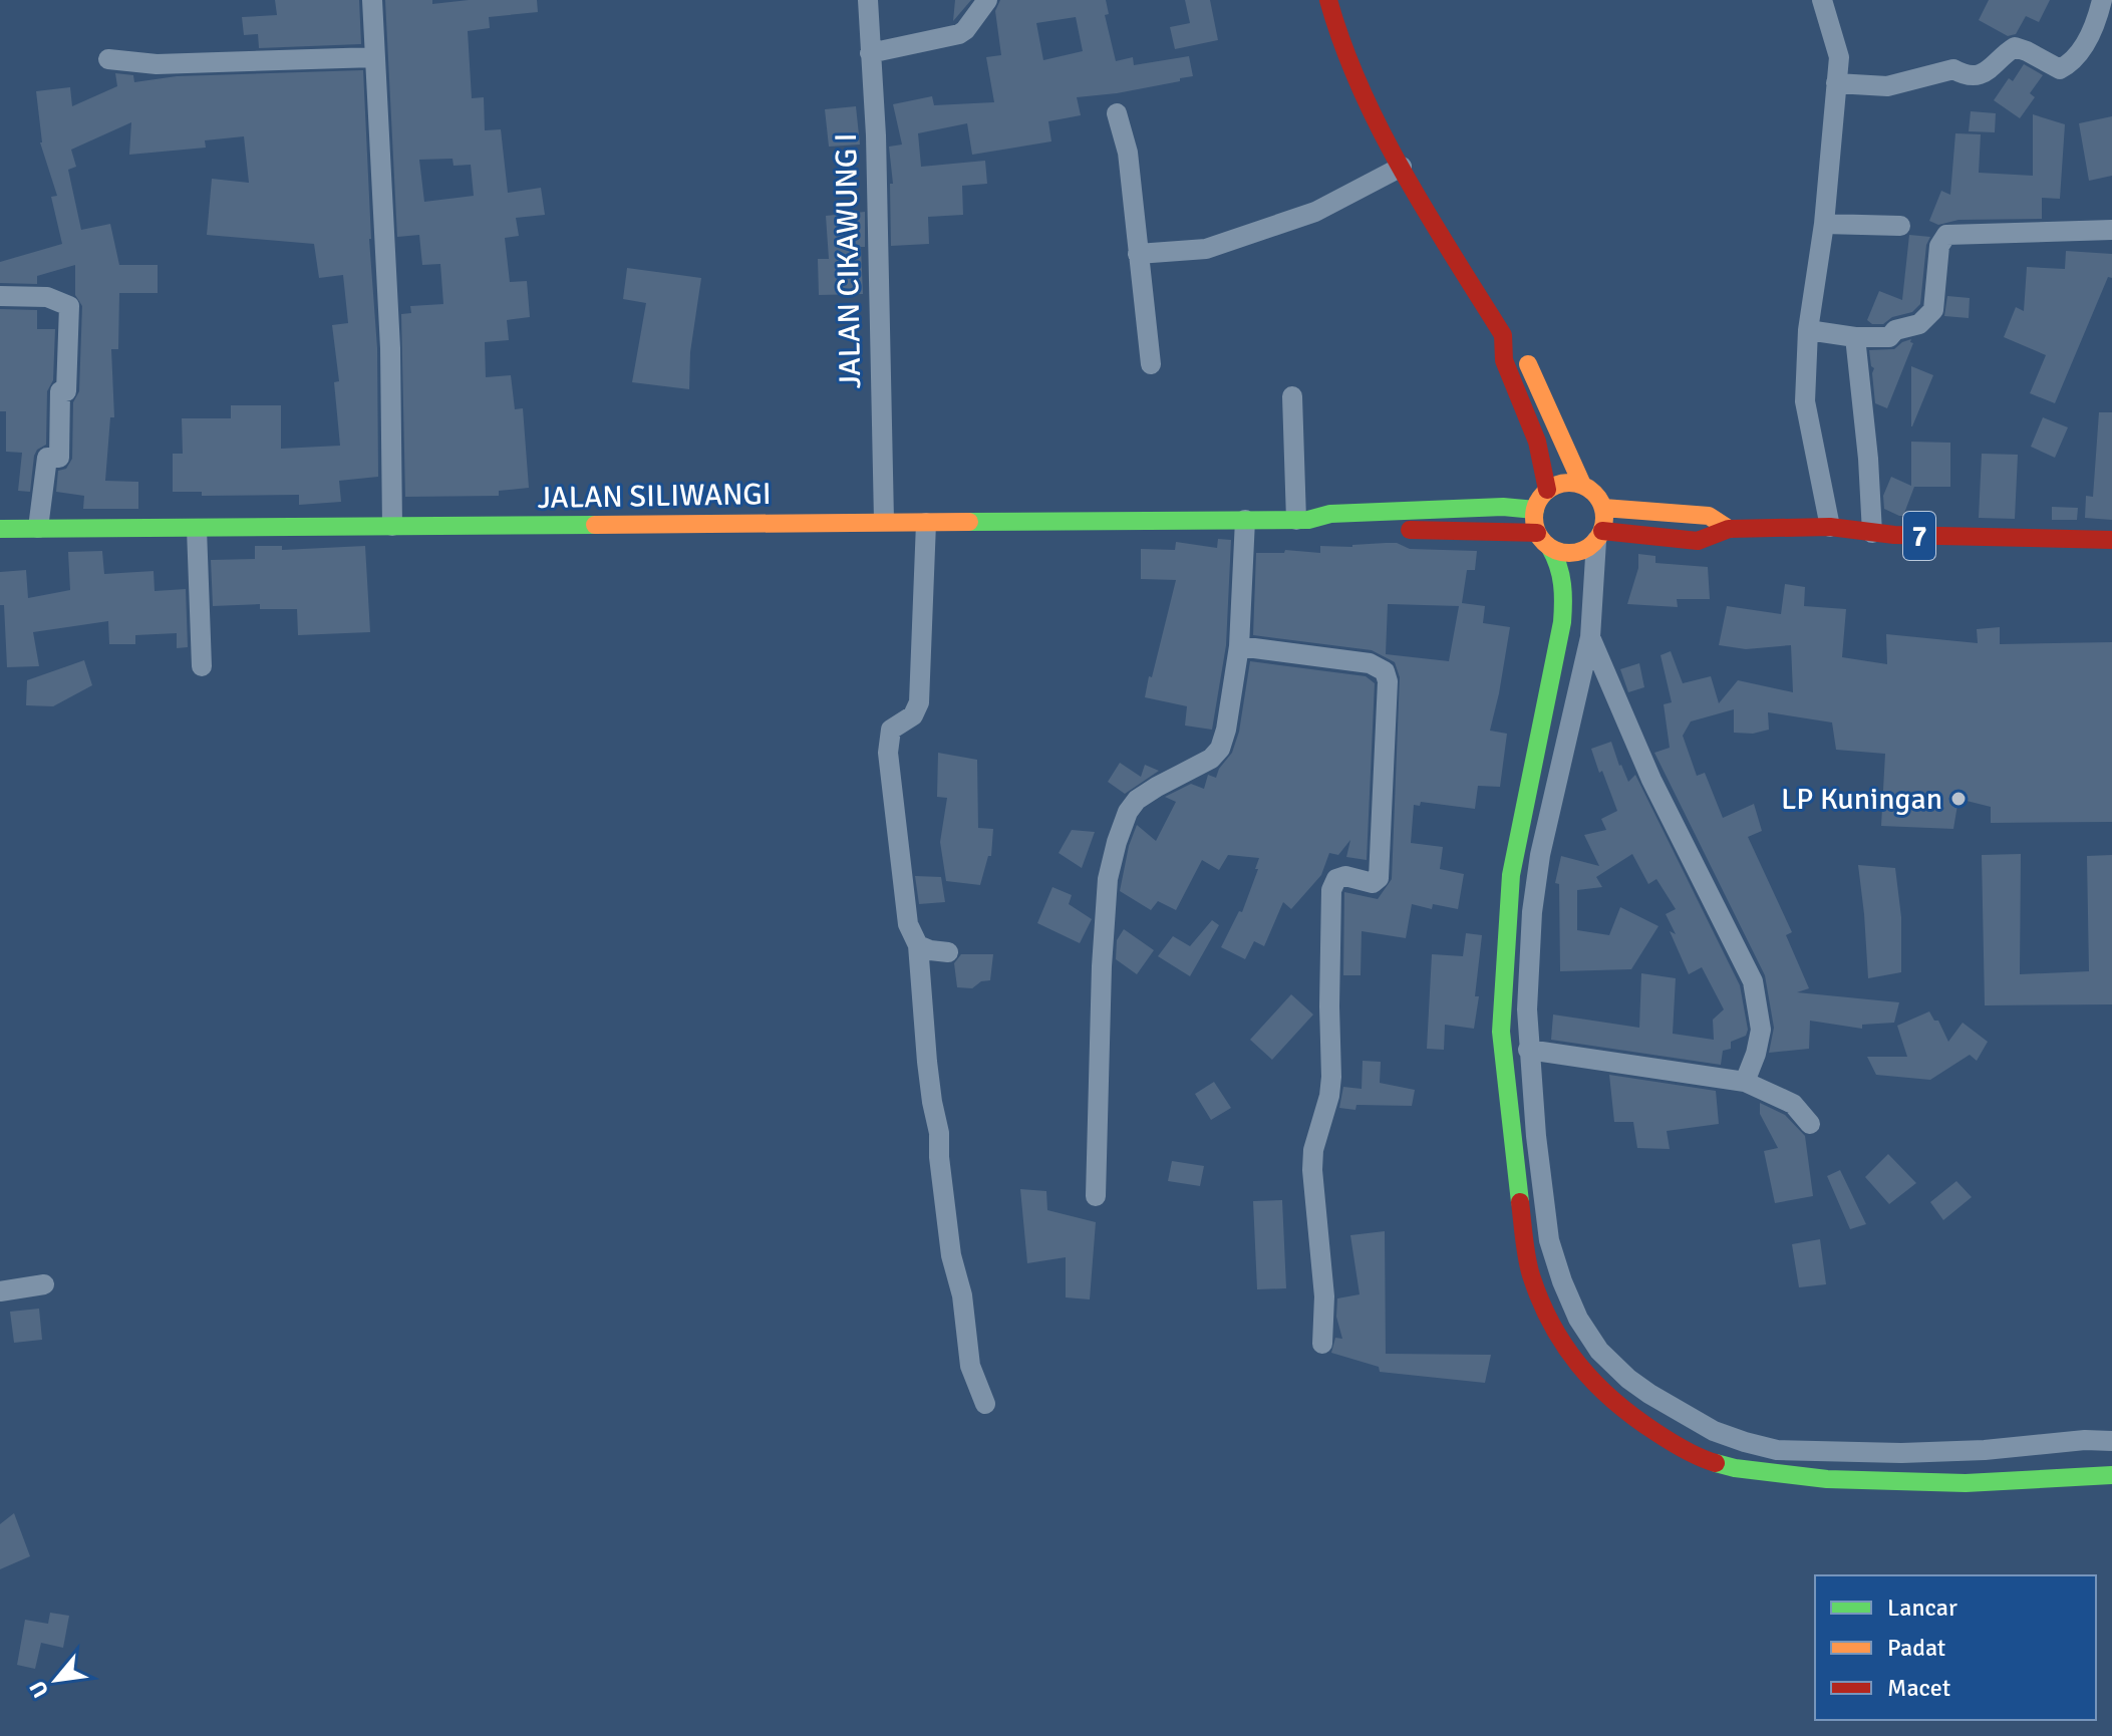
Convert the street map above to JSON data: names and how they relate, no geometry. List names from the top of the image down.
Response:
{
  "streets": {
    "main road": ["JALAN SILIWANGI", "7"],
    "street": ["JALAN CIKAWUNG I"]
  },
  "crossings": [
    ["JALAN CIKAWUNG I", "JALAN SILIWANGI"],
    ["JALAN SILIWANGI", "7"]
  ],
  "places": ["LP Kuningan"],
  "legend": ["Lancar", "Padat", "Macet"],
  "north": "bottom left"
}
